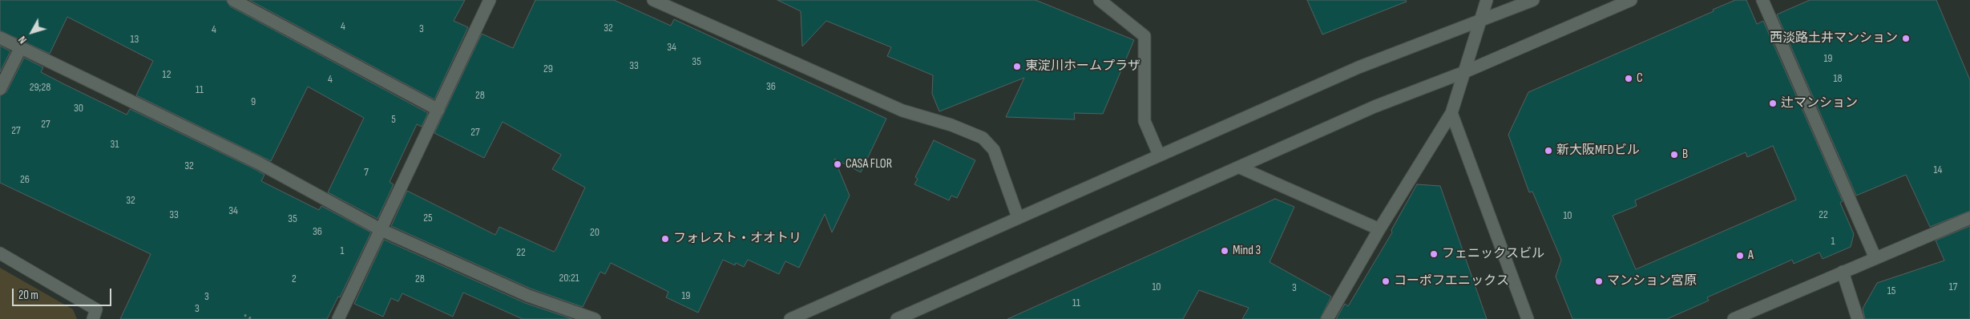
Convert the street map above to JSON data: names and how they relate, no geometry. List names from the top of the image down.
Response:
{
  "places": [
    "西淡路土井マンション",
    "東淀川ホームプラザ",
    "C",
    "辻マンション",
    "新大阪MFDビル",
    "B",
    "CASA FLOR",
    "フォレスト・オオトリ",
    "Mind 3",
    "フェニックスビル",
    "A",
    "コーポフエニックス",
    "マンション宮原"
  ],
  "house_numbers": [
    "4",
    "32",
    "3",
    "4",
    "13",
    "34",
    "19",
    "35",
    "33",
    "29",
    "12",
    "18",
    "4",
    "36",
    "29;28",
    "11",
    "28",
    "9",
    "30",
    "5",
    "27",
    "27",
    "27",
    "31",
    "32",
    "14",
    "7",
    "26",
    "32",
    "34",
    "33",
    "22",
    "10",
    "25",
    "35",
    "36",
    "20",
    "1",
    "1",
    "22",
    "20:21",
    "2",
    "28",
    "10",
    "17",
    "3",
    "15",
    "19",
    "3",
    "11",
    "3"
  ],
  "scale_bar": "20 m",
  "north": "bottom left"
}
